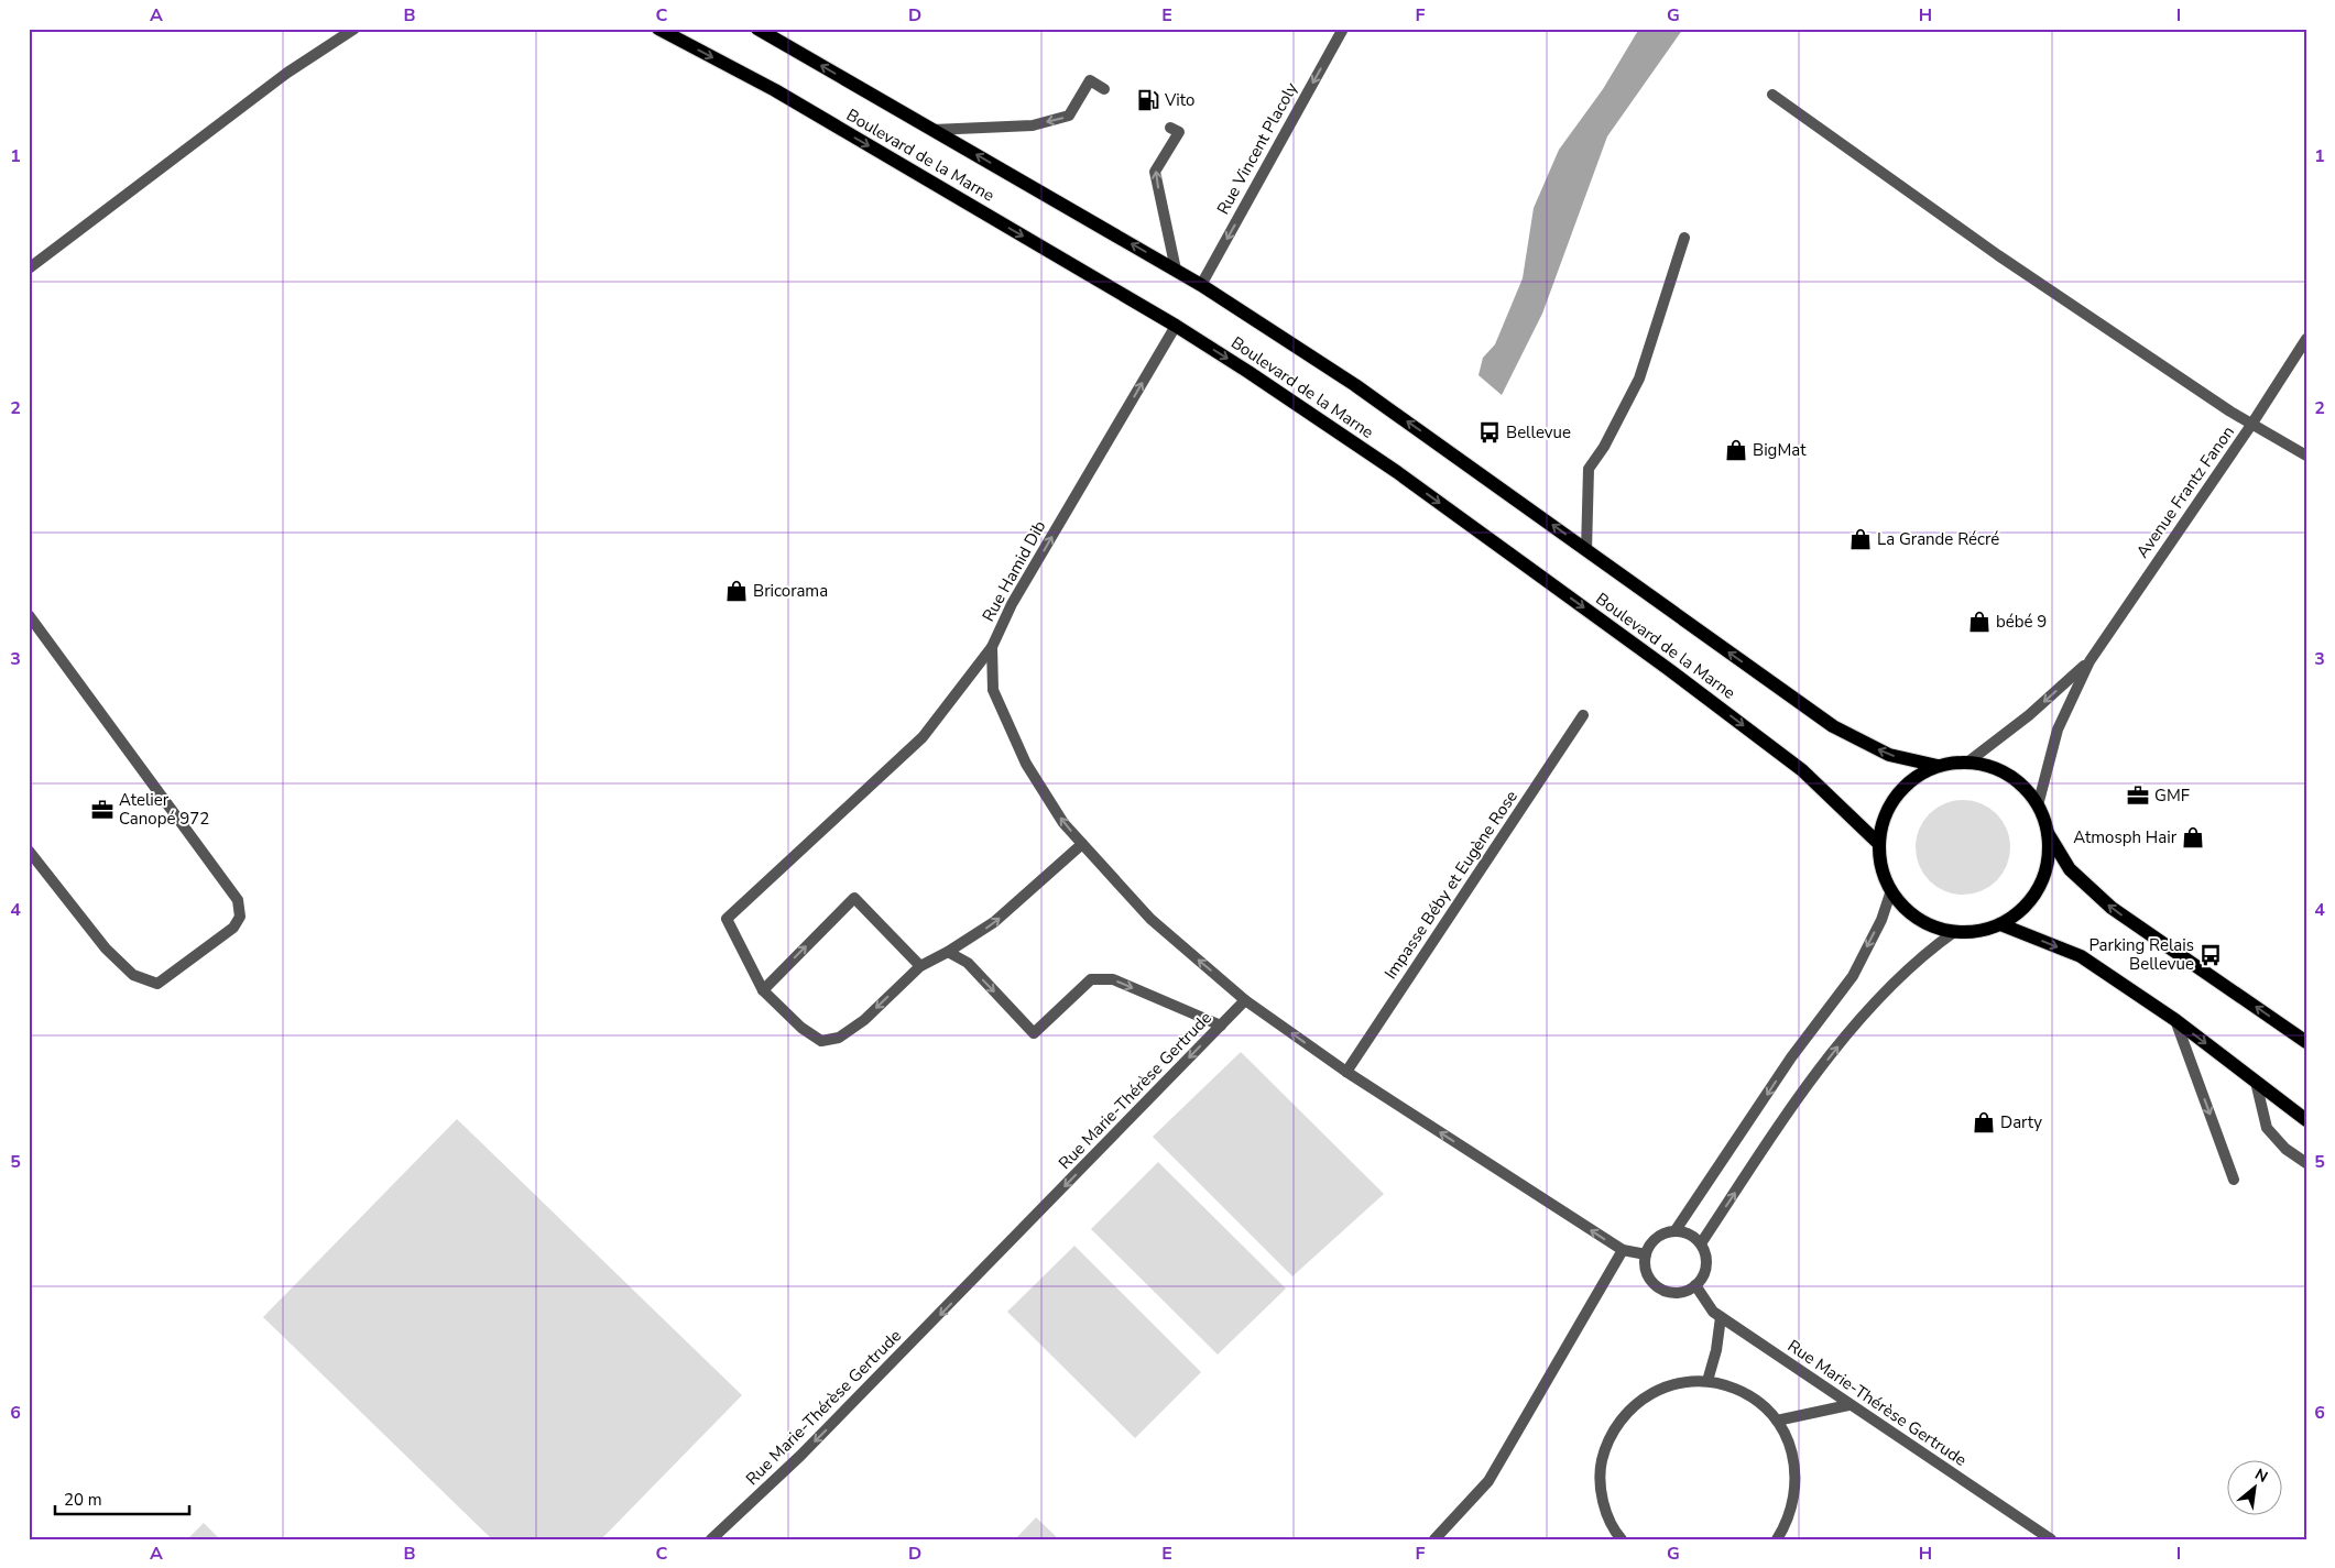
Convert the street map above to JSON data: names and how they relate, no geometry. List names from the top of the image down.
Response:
{
  "streets": {
    "main road": ["Boulevard de la Marne"],
    "street": [
      "Rue Vincent Placoly",
      "Avenue Frantz Fanon",
      "Rue Hamid Dib",
      "Impasse Béby et Eugène Rose",
      "Rue Marie-Thérèse Gertrude"
    ]
  },
  "crossings": [
    ["Rue Vincent Placoly", "Boulevard de la Marne"],
    ["Boulevard de la Marne", "Avenue Frantz Fanon"],
    ["Boulevard de la Marne", "Rue Hamid Dib"],
    ["Rue Hamid Dib", "Rue Marie-Thérèse Gertrude"]
  ],
  "one_way": ["Rue Vincent Placoly", "Rue Hamid Dib", "Rue Marie-Thérèse Gertrude"],
  "places": {
    "fuel station": ["Vito"],
    "bus stop": ["Bellevue", "Parking Relais Bellevue"],
    "shop": [
      "BigMat",
      "La Grande Récré",
      "Bricorama",
      "bébé 9",
      "Atmosph Hair",
      "Darty"
    ],
    "office": ["GMF", "Atelier Canopé 972"]
  },
  "scale_bar": "20 m",
  "north": "top right",
  "grid": {
    "columns": [
      "A",
      "B",
      "C",
      "D",
      "E",
      "F",
      "G",
      "H",
      "I"
    ],
    "rows": [
      "1",
      "2",
      "3",
      "4",
      "5",
      "6"
    ]
  }
}
